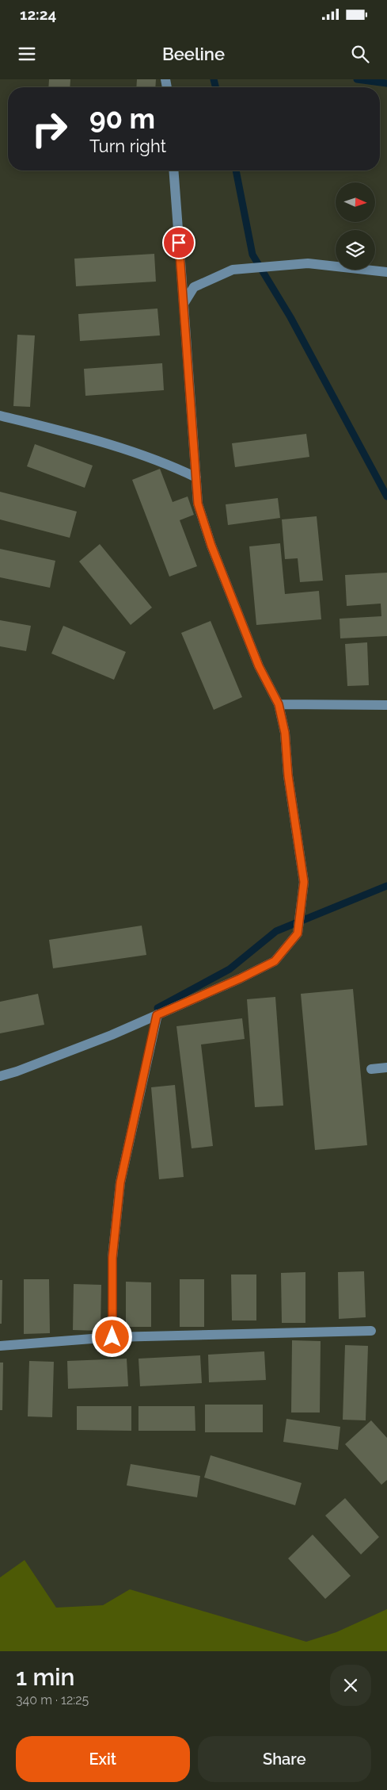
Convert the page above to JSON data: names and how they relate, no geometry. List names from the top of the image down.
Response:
{
  "north": "right",
  "page": {
    "status": "12:24",
    "header": "Beeline",
    "turn": ["90 m", "Turn right"],
    "heading": ["1 min", "340 m · 12:25"],
    "buttons": ["Exit", "Share"]
  }
}
